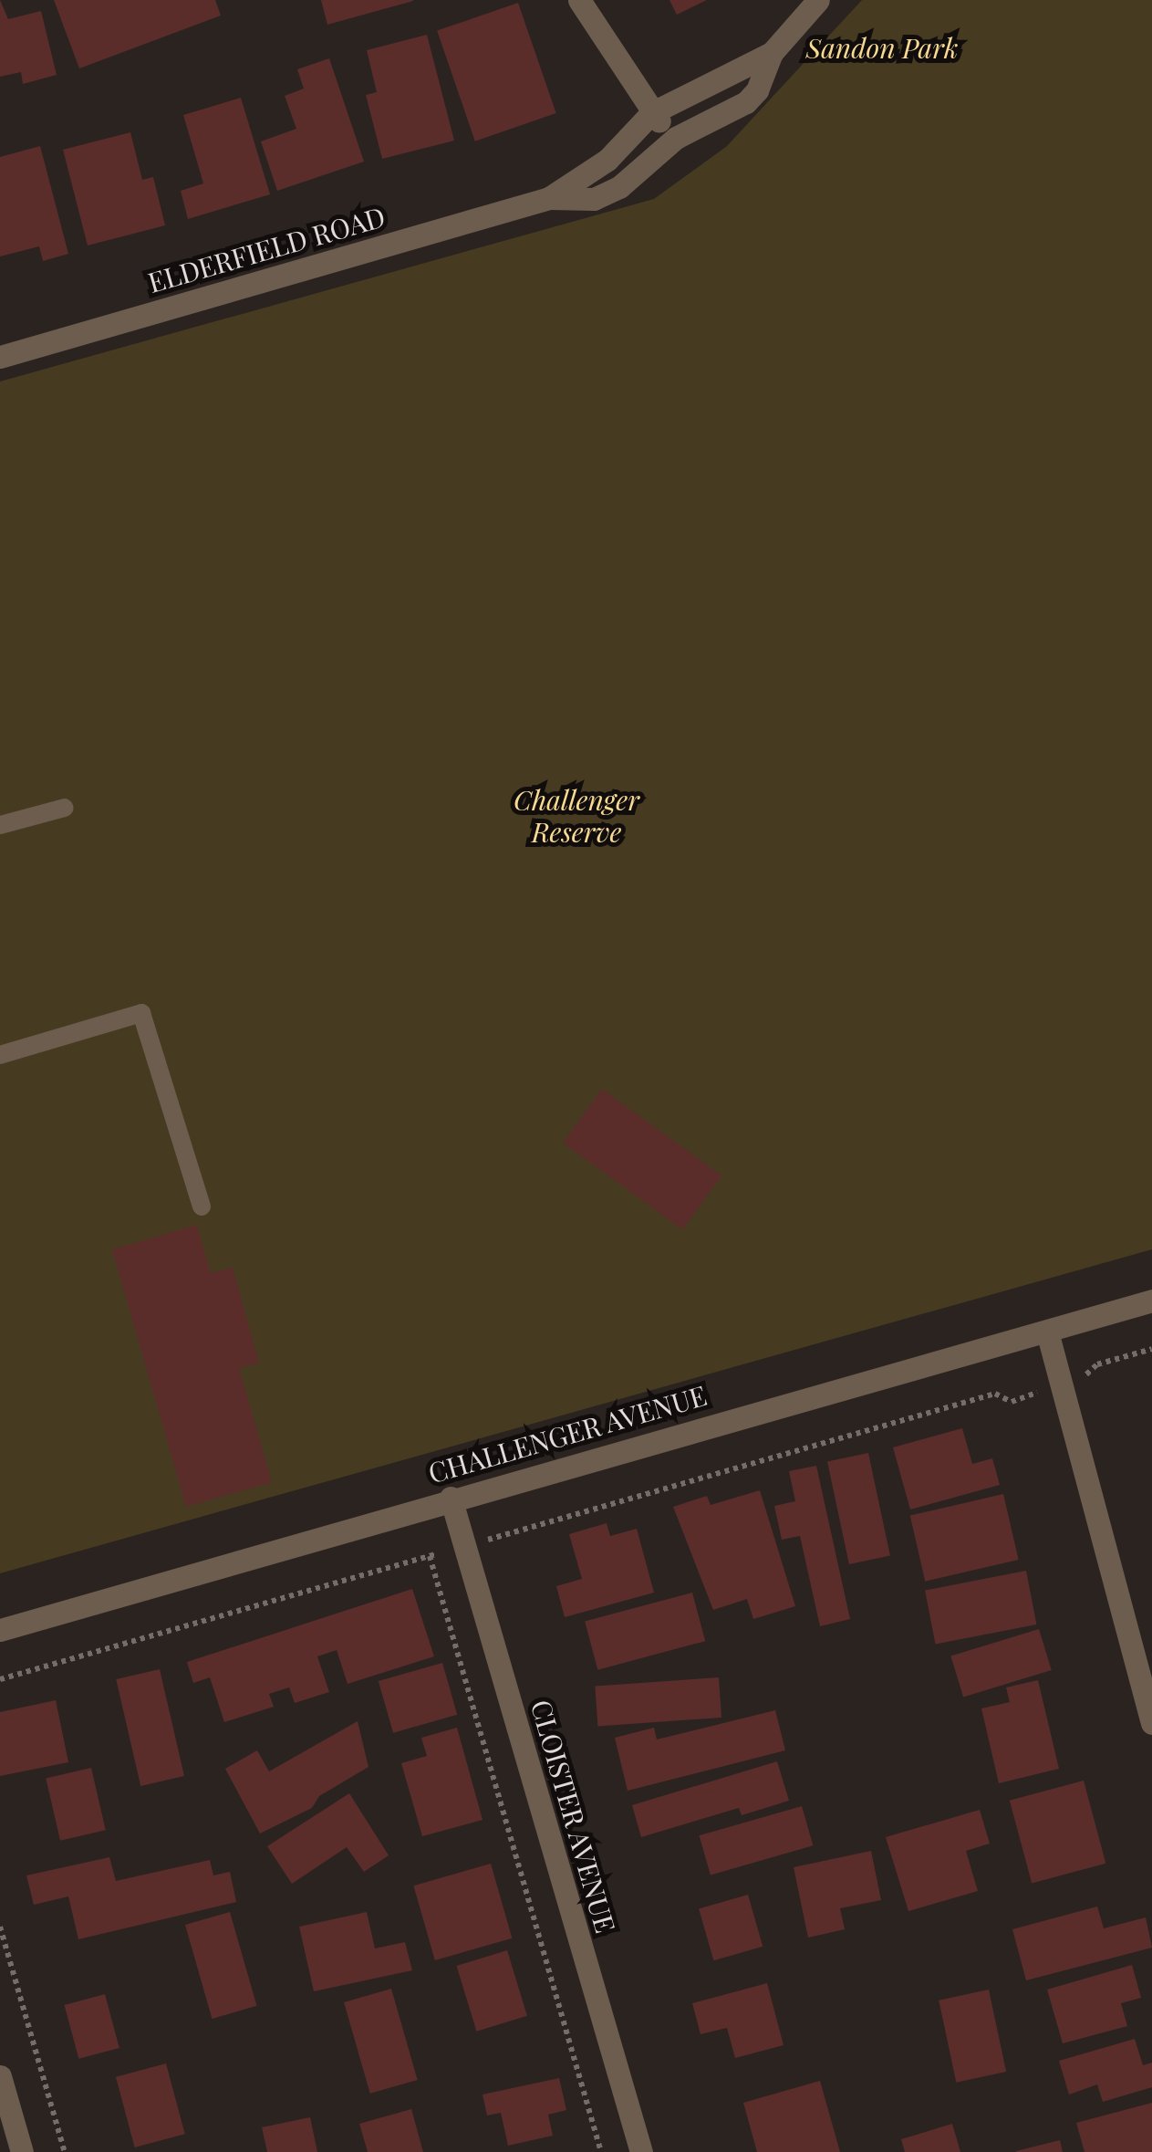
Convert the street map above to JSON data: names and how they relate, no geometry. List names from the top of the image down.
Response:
{
  "streets": {
    "street": ["ELDERFIELD ROAD", "CHALLENGER AVENUE", "CLOISTER AVENUE"]
  },
  "crossings": [
    ["CHALLENGER AVENUE", "CLOISTER AVENUE"]
  ],
  "parks": ["Sandon Park", "Challenger Reserve"]
}
